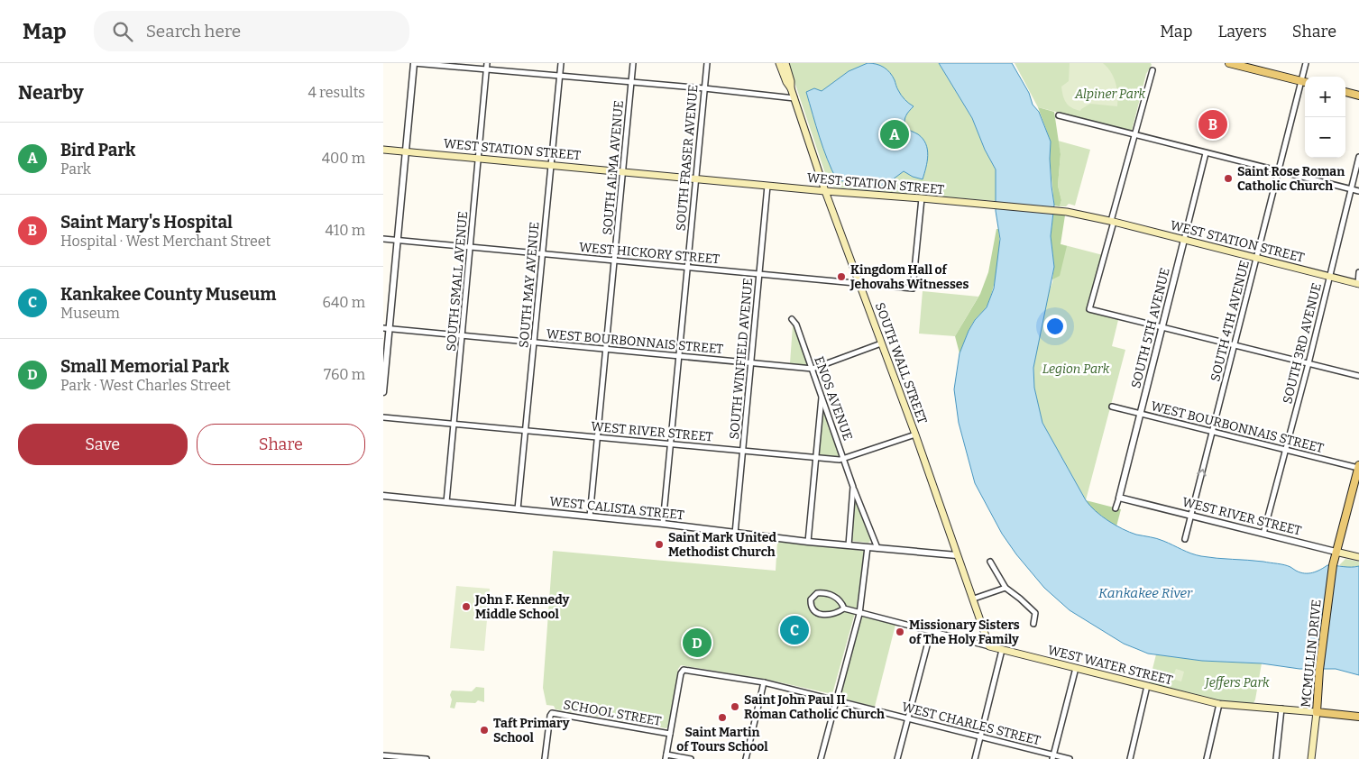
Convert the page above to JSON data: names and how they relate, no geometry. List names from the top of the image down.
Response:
{
  "streets": {
    "main road": [
      "WEST STATION STREET",
      "SOUTH WALL STREET",
      "WEST RIVER STREET",
      "MCMULLIN DRIVE",
      "WEST WATER STREET"
    ],
    "street": [
      "SOUTH FRASER AVENUE",
      "SOUTH ALMA AVENUE",
      "WEST HICKORY STREET",
      "SOUTH SMALL AVENUE",
      "SOUTH MAY AVENUE",
      "SOUTH 4TH AVENUE",
      "SOUTH 5TH AVENUE",
      "WEST BOURBONNAIS STREET",
      "SOUTH 3RD AVENUE",
      "SOUTH WINFIELD AVENUE",
      "ENOS AVENUE",
      "WEST CALISTA STREET",
      "SCHOOL STREET",
      "WEST CHARLES STREET"
    ]
  },
  "crossings": [
    ["WEST STATION STREET", "SOUTH FRASER AVENUE"],
    ["WEST STATION STREET", "SOUTH ALMA AVENUE"],
    ["WEST STATION STREET", "WEST HICKORY STREET"],
    ["WEST STATION STREET", "SOUTH SMALL AVENUE"],
    ["WEST STATION STREET", "SOUTH MAY AVENUE"],
    ["WEST STATION STREET", "SOUTH 4TH AVENUE"],
    ["WEST STATION STREET", "SOUTH 5TH AVENUE"],
    ["WEST STATION STREET", "SOUTH 3RD AVENUE"],
    ["WEST STATION STREET", "SOUTH WINFIELD AVENUE"],
    ["WEST STATION STREET", "SOUTH WALL STREET"],
    ["SOUTH FRASER AVENUE", "WEST HICKORY STREET"],
    ["SOUTH FRASER AVENUE", "WEST BOURBONNAIS STREET"],
    ["SOUTH FRASER AVENUE", "WEST RIVER STREET"],
    ["SOUTH FRASER AVENUE", "WEST CALISTA STREET"],
    ["SOUTH ALMA AVENUE", "WEST HICKORY STREET"],
    ["SOUTH ALMA AVENUE", "WEST BOURBONNAIS STREET"],
    ["SOUTH ALMA AVENUE", "WEST RIVER STREET"],
    ["SOUTH ALMA AVENUE", "WEST CALISTA STREET"],
    ["WEST HICKORY STREET", "SOUTH SMALL AVENUE"],
    ["WEST HICKORY STREET", "SOUTH MAY AVENUE"],
    ["WEST HICKORY STREET", "SOUTH WINFIELD AVENUE"],
    ["WEST HICKORY STREET", "SOUTH WALL STREET"],
    ["SOUTH SMALL AVENUE", "WEST BOURBONNAIS STREET"],
    ["SOUTH SMALL AVENUE", "WEST RIVER STREET"],
    ["SOUTH SMALL AVENUE", "WEST CALISTA STREET"],
    ["SOUTH MAY AVENUE", "WEST BOURBONNAIS STREET"],
    ["SOUTH MAY AVENUE", "WEST RIVER STREET"],
    ["SOUTH MAY AVENUE", "WEST CALISTA STREET"],
    ["SOUTH 4TH AVENUE", "WEST BOURBONNAIS STREET"],
    ["SOUTH 4TH AVENUE", "WEST RIVER STREET"],
    ["SOUTH 5TH AVENUE", "WEST BOURBONNAIS STREET"],
    ["SOUTH 5TH AVENUE", "WEST RIVER STREET"],
    ["WEST BOURBONNAIS STREET", "SOUTH 3RD AVENUE"],
    ["WEST BOURBONNAIS STREET", "SOUTH WINFIELD AVENUE"],
    ["WEST BOURBONNAIS STREET", "SOUTH WALL STREET"],
    ["WEST BOURBONNAIS STREET", "ENOS AVENUE"],
    ["WEST BOURBONNAIS STREET", "MCMULLIN DRIVE"],
    ["SOUTH 3RD AVENUE", "WEST RIVER STREET"],
    ["SOUTH WINFIELD AVENUE", "WEST RIVER STREET"],
    ["SOUTH WINFIELD AVENUE", "WEST CALISTA STREET"],
    ["SOUTH WALL STREET", "WEST RIVER STREET"],
    ["SOUTH WALL STREET", "WEST CALISTA STREET"],
    ["SOUTH WALL STREET", "WEST WATER STREET"],
    ["ENOS AVENUE", "WEST RIVER STREET"],
    ["ENOS AVENUE", "WEST CALISTA STREET"],
    ["WEST RIVER STREET", "MCMULLIN DRIVE"],
    ["MCMULLIN DRIVE", "WEST WATER STREET"],
    ["SCHOOL STREET", "WEST CHARLES STREET"]
  ],
  "water": ["Kankakee River"],
  "parks": ["Alpiner Park", "Legion Park", "Jeffers Park"],
  "places": [
    "Saint Rose Roman Catholic Church",
    "Kingdom Hall of Jehovahs Witnesses",
    "Saint Mark United Methodist Church",
    "John F. Kennedy Middle School",
    "Missionary Sisters of The Holy Family",
    "Saint John Paul II Roman Catholic Church",
    "Saint Martin of Tours School",
    "Taft Primary School"
  ],
  "page": {
    "header": "Map",
    "search": "Search here",
    "nav": ["Map", "Layers", "Share"],
    "heading": ["Nearby", "4 results"],
    "map_buttons": ["+", "−"],
    "pins": [
      "B",
      "A",
      "C",
      "D"
    ],
    "list": [
      {
        "mark": "A",
        "name": "Bird Park",
        "note": "Park",
        "value": "400 m"
      },
      {
        "mark": "B",
        "name": "Saint Mary's Hospital",
        "note": "Hospital · West Merchant Street",
        "value": "410 m"
      },
      {
        "mark": "C",
        "name": "Kankakee County Museum",
        "note": "Museum",
        "value": "640 m"
      },
      {
        "mark": "D",
        "name": "Small Memorial Park",
        "note": "Park · West Charles Street",
        "value": "760 m"
      }
    ],
    "buttons": ["Save", "Share"]
  }
}
